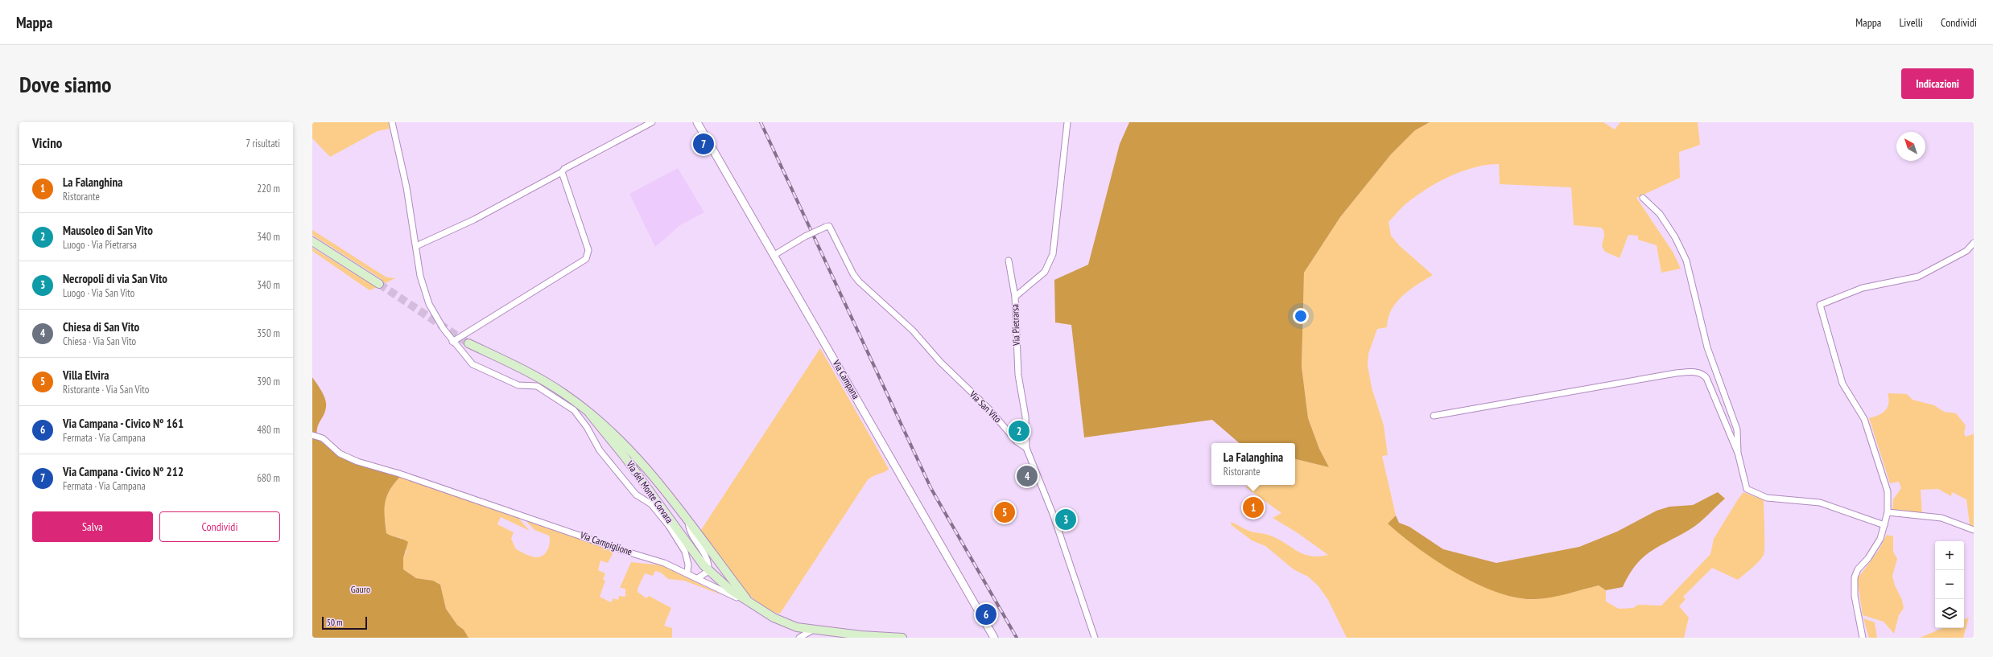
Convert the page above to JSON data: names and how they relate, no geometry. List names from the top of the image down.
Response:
{
  "streets": {
    "main road": ["Via del Monte Corvara", "Via Campiglione"],
    "street": ["Via Pietrarsa", "Via Campana", "Via San Vito"]
  },
  "crossings": [
    ["Via Pietrarsa", "Via San Vito"],
    ["Via Campana", "Via San Vito"],
    ["Via del Monte Corvara", "Via Campiglione"]
  ],
  "parks": ["Gauro"],
  "scale_bar": "50 m",
  "north": "top left",
  "page": {
    "header": "Mappa",
    "nav": ["Mappa", "Livelli", "Condividi"],
    "buttons": [
      "Indicazioni",
      ["Salva", "Condividi"]
    ],
    "title": "Dove siamo",
    "heading": ["Vicino", "7 risultati"],
    "pins": [
      "7",
      "2",
      "4",
      "1",
      "5",
      "3",
      "6"
    ],
    "list": [
      {
        "mark": "1",
        "name": "La Falanghina",
        "note": "Ristorante",
        "value": "220 m"
      },
      {
        "mark": "2",
        "name": "Mausoleo di San Vito",
        "note": "Luogo · Via Pietrarsa",
        "value": "340 m"
      },
      {
        "mark": "3",
        "name": "Necropoli di via San Vito",
        "note": "Luogo · Via San Vito",
        "value": "340 m"
      },
      {
        "mark": "4",
        "name": "Chiesa di San Vito",
        "note": "Chiesa · Via San Vito",
        "value": "350 m"
      },
      {
        "mark": "5",
        "name": "Villa Elvira",
        "note": "Ristorante · Via San Vito",
        "value": "390 m"
      },
      {
        "mark": "6",
        "name": "Via Campana - Civico N° 161",
        "note": "Fermata · Via Campana",
        "value": "480 m"
      },
      {
        "mark": "7",
        "name": "Via Campana - Civico N° 212",
        "note": "Fermata · Via Campana",
        "value": "680 m"
      }
    ],
    "popup": ["La Falanghina", "Ristorante"],
    "map_buttons": ["+", "−"],
    "scale": "50 m"
  }
}
